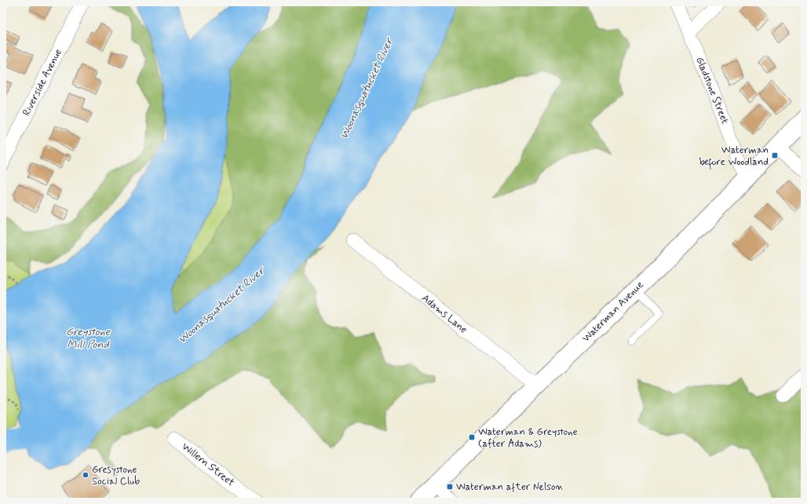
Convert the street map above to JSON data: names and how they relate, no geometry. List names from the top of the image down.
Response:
{
  "streets": {
    "main road": ["Waterman Avenue"],
    "street": [
      "Riverside Avenue",
      "Gladstone Street",
      "Adams Lane",
      "Willern Street"
    ]
  },
  "crossings": [
    ["Gladstone Street", "Waterman Avenue"],
    ["Waterman Avenue", "Adams Lane"]
  ],
  "water": ["Woonasquatucket River", "Greystone Mill Pond"],
  "places": {
    "transit": ["Waterman before Woodland", "Waterman & Greystone (after Adams)", "Waterman after Nelson"],
    "other": ["Gresystone Social Club"]
  }
}
